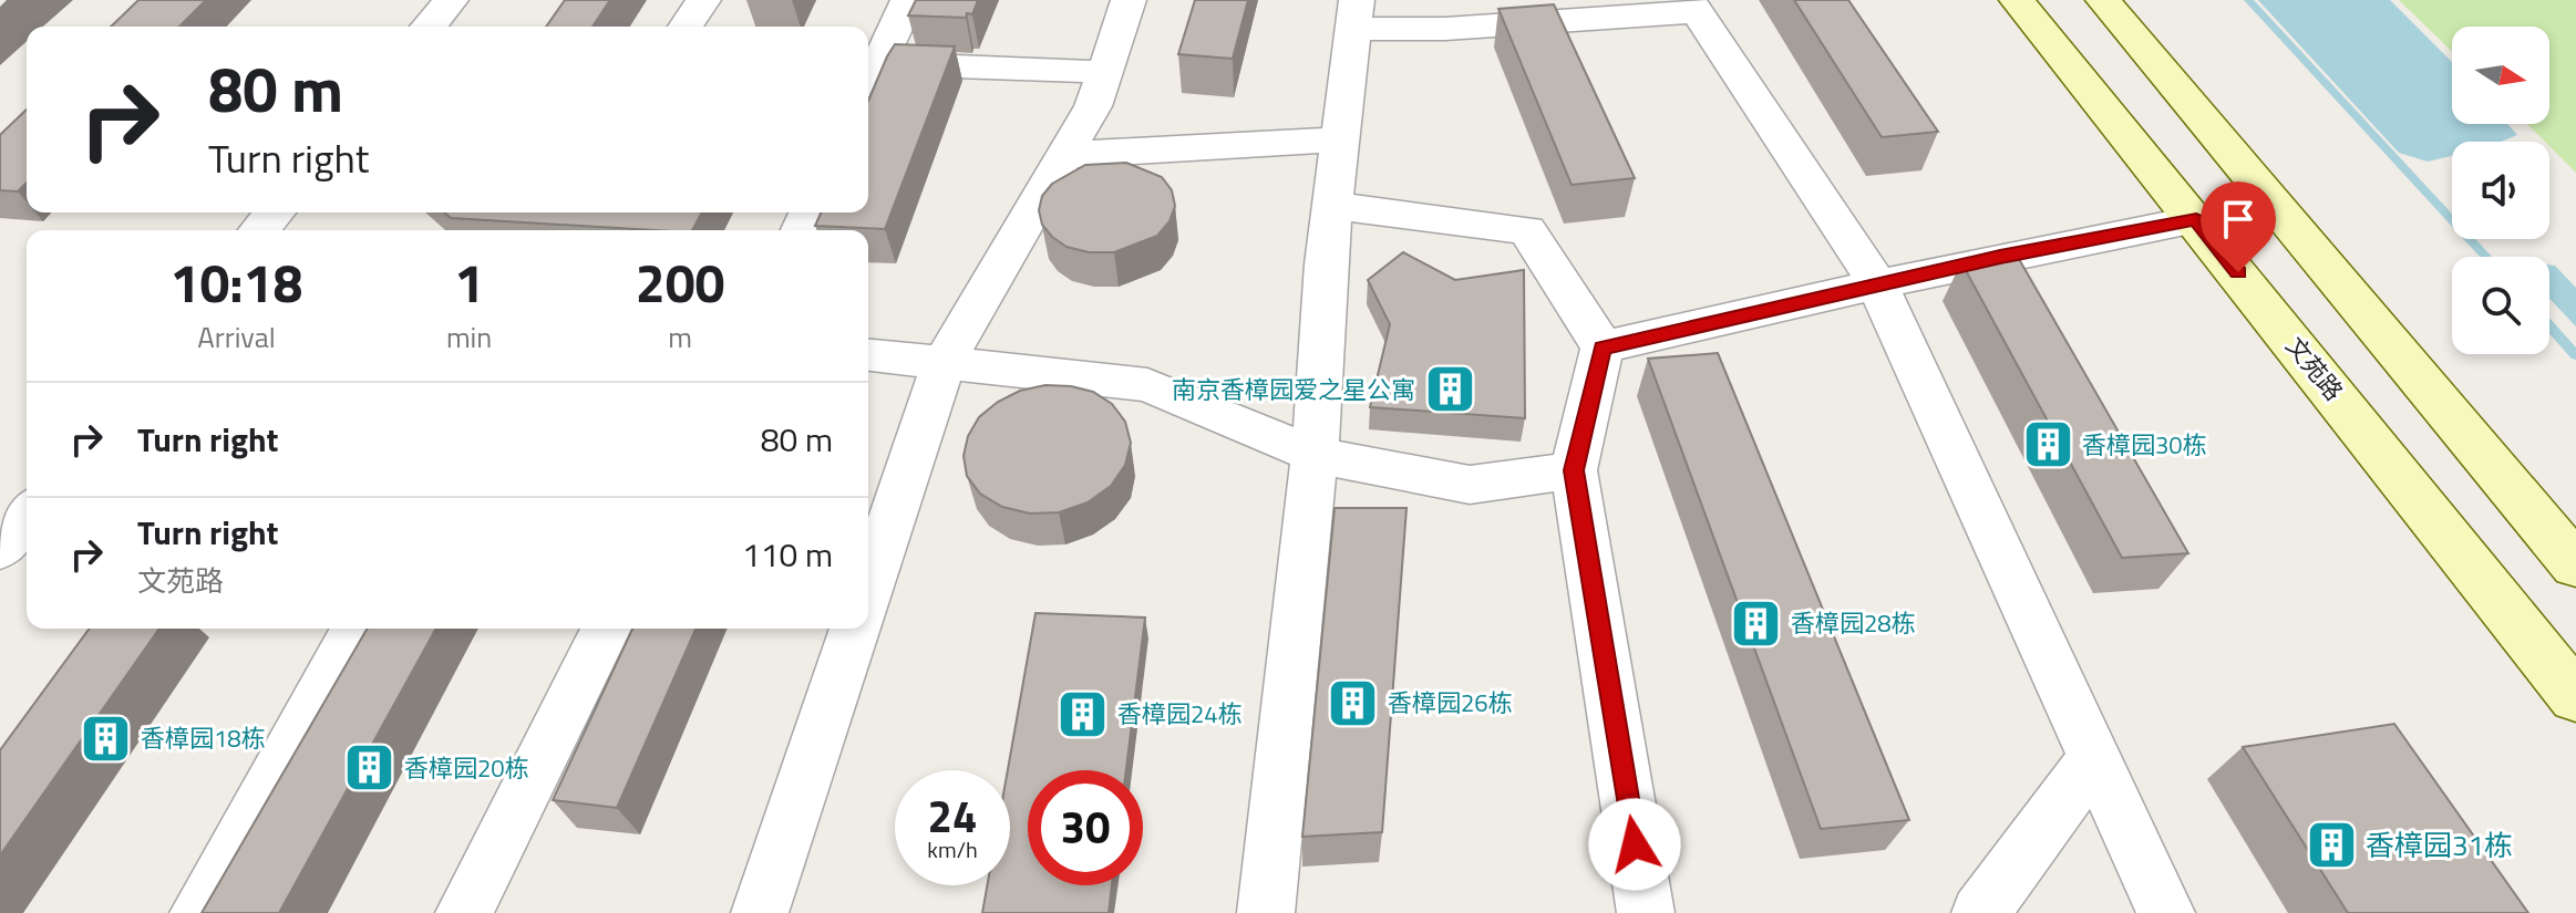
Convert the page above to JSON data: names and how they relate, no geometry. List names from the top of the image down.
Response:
{
  "streets": {
    "main road": ["文苑路"]
  },
  "places": {
    "building": [
      "南京香樟园爱之星公寓",
      "香樟园30栋",
      "香樟园28栋",
      "香樟园26栋",
      "香樟园24栋",
      "香樟园18栋",
      "香樟园20栋",
      "香樟园31栋"
    ]
  },
  "north": "right",
  "page": {
    "turn": ["80 m", "Turn right"],
    "eta": [
      "10:18",
      "Arrival",
      "1",
      "min",
      "200",
      "m"
    ],
    "list": [
      {
        "name": "Turn right",
        "value": "80 m"
      },
      {
        "name": "Turn right",
        "note": "文苑路",
        "value": "110 m"
      }
    ],
    "speed": "24 km/h",
    "limit": "30"
  }
}
